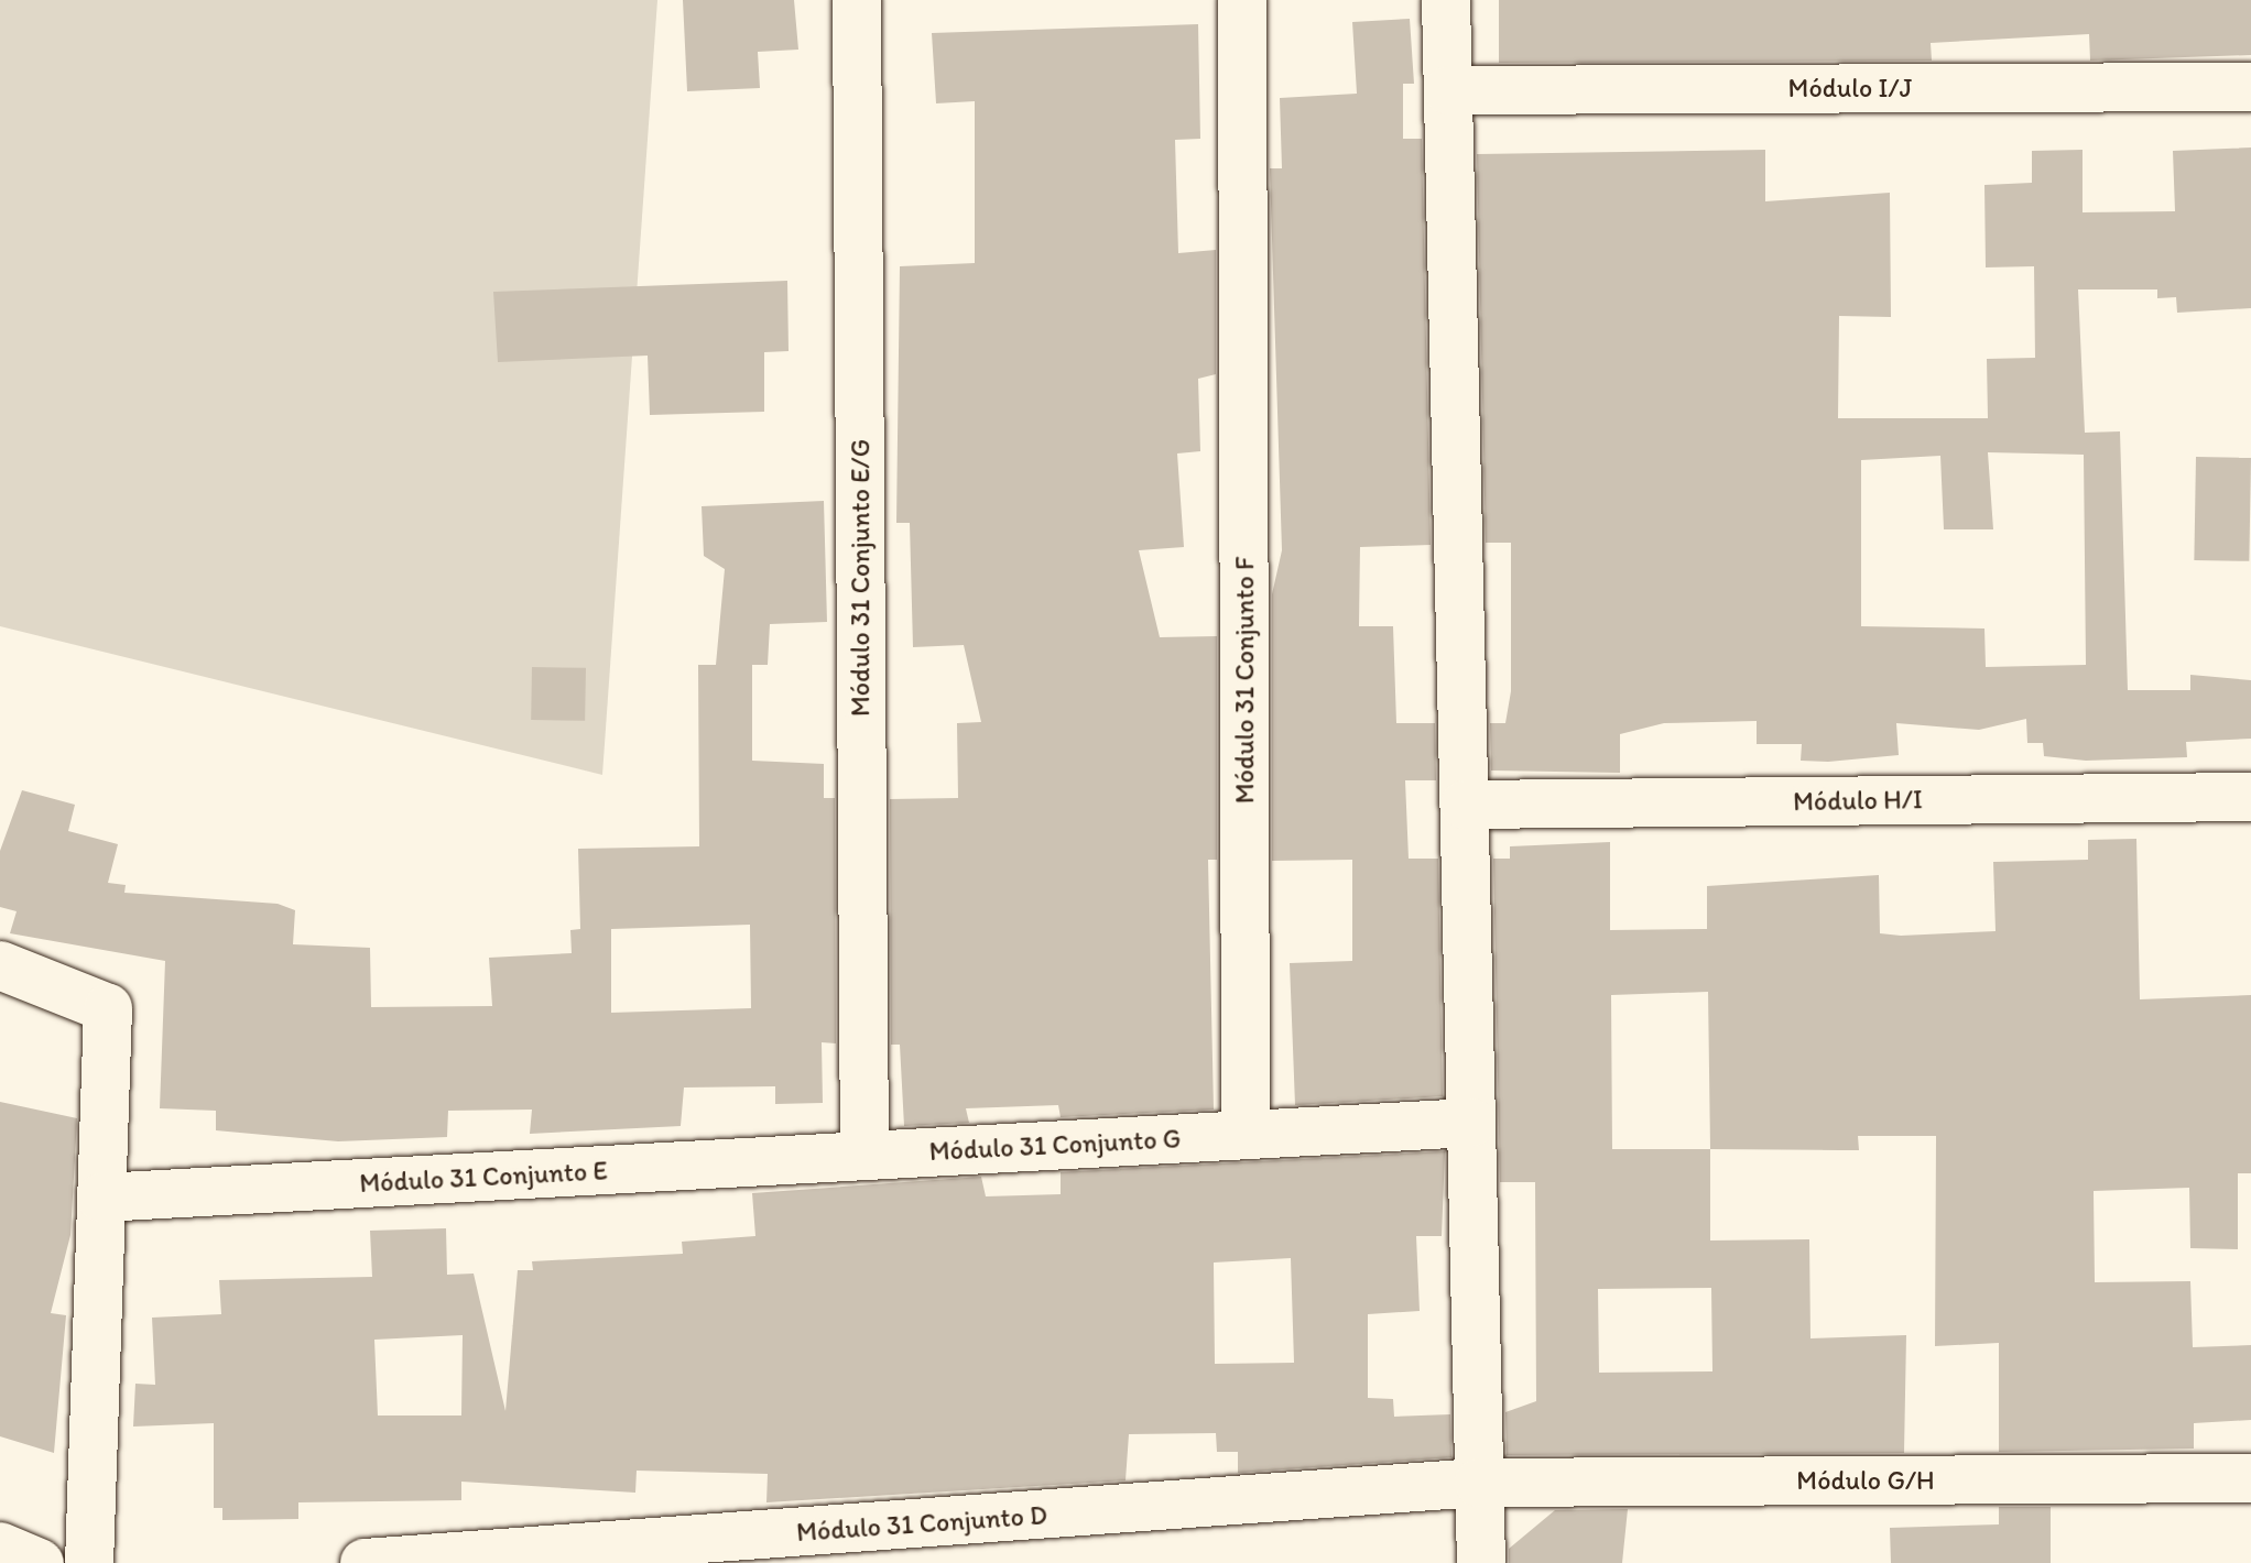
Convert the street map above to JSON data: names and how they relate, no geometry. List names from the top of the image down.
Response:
{
  "streets": {
    "street": [
      "Módulo I/J",
      "Módulo 31 Conjunto E/G",
      "Módulo 31 Conjunto F",
      "Módulo H/I",
      "Módulo 31 Conjunto G",
      "Módulo 31 Conjunto E",
      "Módulo G/H",
      "Módulo 31 Conjunto D"
    ]
  },
  "crossings": [
    ["Módulo 31 Conjunto E/G", "Módulo 31 Conjunto G"],
    ["Módulo 31 Conjunto E/G", "Módulo 31 Conjunto E"],
    ["Módulo 31 Conjunto F", "Módulo 31 Conjunto G"],
    ["Módulo 31 Conjunto G", "Módulo 31 Conjunto E"],
    ["Módulo G/H", "Módulo 31 Conjunto D"]
  ]
}
